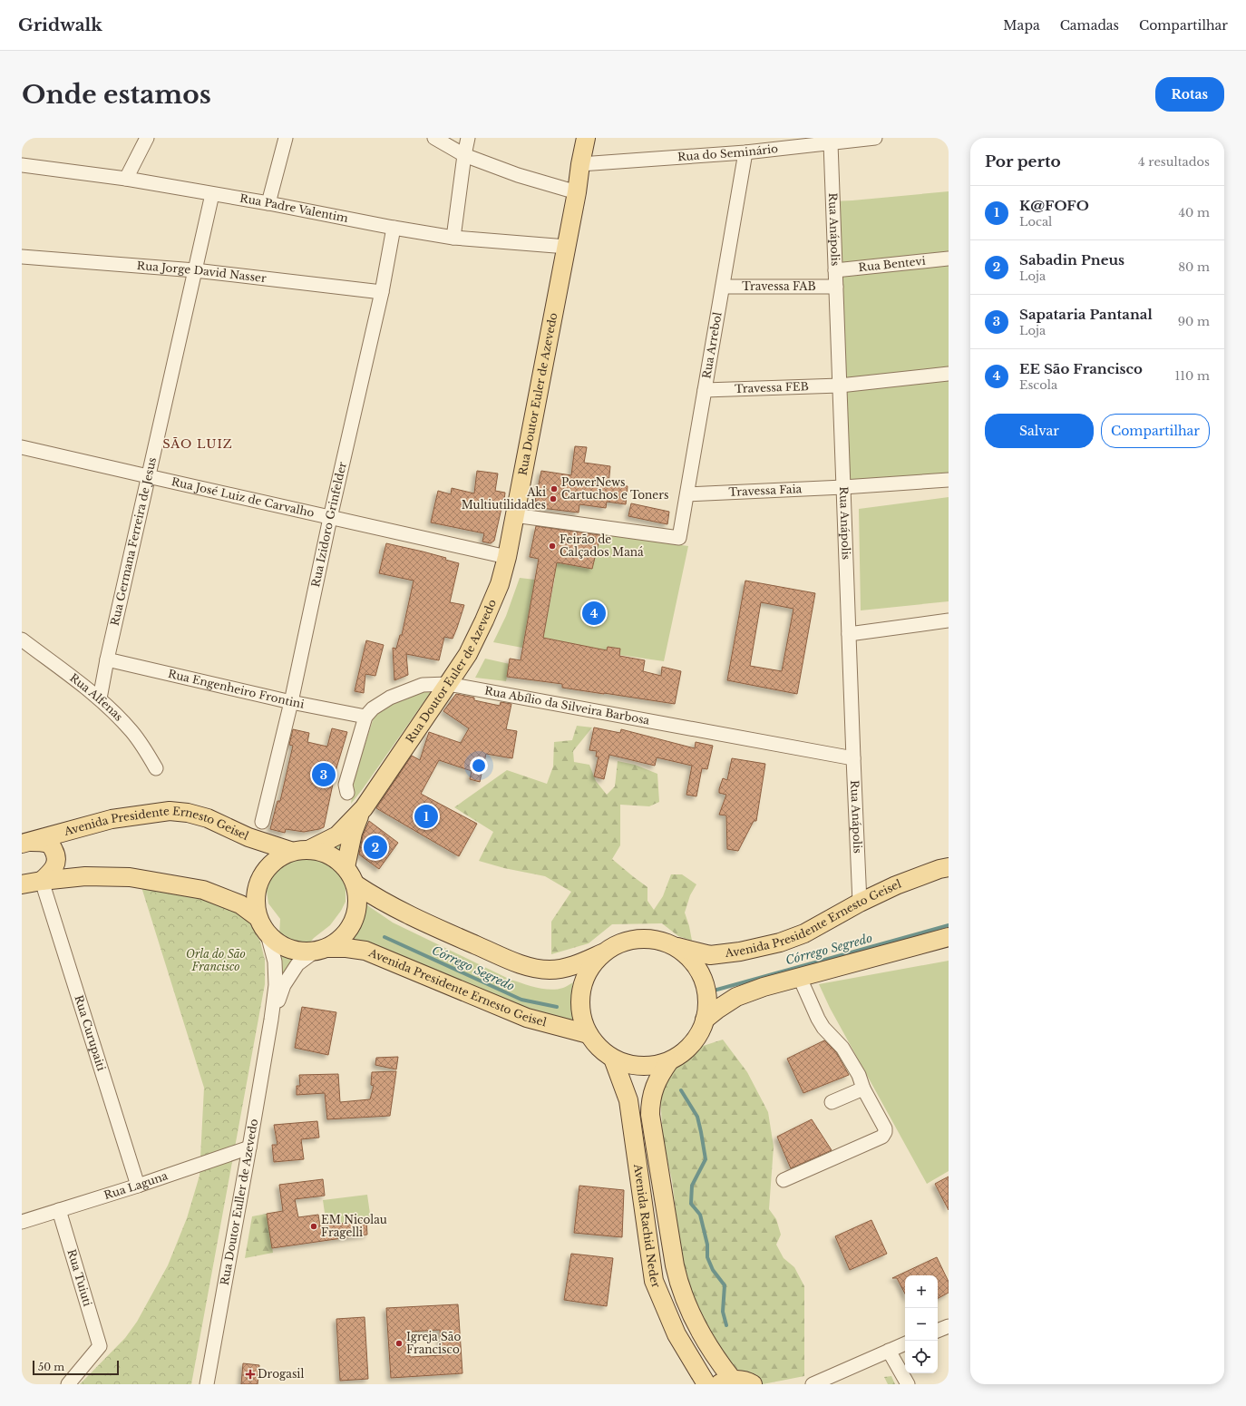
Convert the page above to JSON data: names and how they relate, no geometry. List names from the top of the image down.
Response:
{
  "streets": {
    "main road": ["Rua Doutor Euler de Azevedo", "Avenida Presidente Ernesto Geisel", "Avenida Rachid Neder"],
    "street": [
      "Rua do Seminário",
      "Rua Padre Valentim",
      "Rua Anápolis",
      "Rua Bentevi",
      "Rua Jorge David Nasser",
      "Travessa FAB",
      "Rua Arrebol",
      "Travessa FEB",
      "Travessa Faia",
      "Rua José Luiz de Carvalho",
      "Rua Izidoro Grinfelder",
      "Rua Germana Ferreira de Jesus",
      "Rua Engenheiro Frontini",
      "Rua Alfenas",
      "Rua Abílio da Silveira Barbosa",
      "Rua Curupaiti",
      "Rua Laguna",
      "Rua Doutor Euller de Azevedo",
      "Rua Tuiuti"
    ]
  },
  "crossings": [
    ["Rua do Seminário", "Rua Anápolis"],
    ["Rua do Seminário", "Rua Arrebol"],
    ["Rua do Seminário", "Rua Doutor Euler de Azevedo"],
    ["Rua Padre Valentim", "Rua Doutor Euler de Azevedo"],
    ["Rua Padre Valentim", "Rua Izidoro Grinfelder"],
    ["Rua Padre Valentim", "Rua Germana Ferreira de Jesus"],
    ["Rua Anápolis", "Rua Bentevi"],
    ["Rua Anápolis", "Travessa FAB"],
    ["Rua Anápolis", "Travessa FEB"],
    ["Rua Anápolis", "Travessa Faia"],
    ["Rua Anápolis", "Rua Abílio da Silveira Barbosa"],
    ["Rua Anápolis", "Avenida Presidente Ernesto Geisel"],
    ["Rua Jorge David Nasser", "Rua Izidoro Grinfelder"],
    ["Rua Jorge David Nasser", "Rua Germana Ferreira de Jesus"],
    ["Travessa FAB", "Rua Arrebol"],
    ["Rua Arrebol", "Travessa FEB"],
    ["Rua Arrebol", "Rua Doutor Euler de Azevedo"],
    ["Rua Arrebol", "Travessa Faia"],
    ["Rua Doutor Euler de Azevedo", "Rua José Luiz de Carvalho"],
    ["Rua Doutor Euler de Azevedo", "Rua Abílio da Silveira Barbosa"],
    ["Rua José Luiz de Carvalho", "Rua Izidoro Grinfelder"],
    ["Rua José Luiz de Carvalho", "Rua Germana Ferreira de Jesus"],
    ["Rua Izidoro Grinfelder", "Rua Engenheiro Frontini"],
    ["Rua Germana Ferreira de Jesus", "Rua Engenheiro Frontini"],
    ["Rua Germana Ferreira de Jesus", "Rua Alfenas"],
    ["Rua Engenheiro Frontini", "Rua Abílio da Silveira Barbosa"],
    ["Avenida Presidente Ernesto Geisel", "Rua Doutor Euller de Azevedo"],
    ["Avenida Presidente Ernesto Geisel", "Avenida Rachid Neder"],
    ["Rua Curupaiti", "Rua Laguna"],
    ["Rua Laguna", "Rua Doutor Euller de Azevedo"],
    ["Rua Laguna", "Rua Tuiuti"]
  ],
  "districts": ["SÃO LUIZ"],
  "water": ["Córrego Segredo"],
  "parks": ["Orla do São Francisco"],
  "places": {
    "other": [
      "PowerNews Cartuchos e Toners",
      "Aki Multiutilidades",
      "Feirão de Calçados Maná",
      "EM Nicolau Fragelli",
      "Igreja São Francisco"
    ],
    "health": ["Drogasil"]
  },
  "scale_bar": "50 m",
  "page": {
    "header": "Gridwalk",
    "nav": ["Mapa", "Camadas", "Compartilhar"],
    "buttons": [
      "Rotas",
      ["Salvar", "Compartilhar"]
    ],
    "title": "Onde estamos",
    "heading": ["Por perto", "4 resultados"],
    "list": [
      {
        "mark": "1",
        "name": "K@FOFO",
        "note": "Local",
        "value": "40 m"
      },
      {
        "mark": "2",
        "name": "Sabadin Pneus",
        "note": "Loja",
        "value": "80 m"
      },
      {
        "mark": "3",
        "name": "Sapataria Pantanal",
        "note": "Loja",
        "value": "90 m"
      },
      {
        "mark": "4",
        "name": "EE São Francisco",
        "note": "Escola",
        "value": "110 m"
      }
    ],
    "pins": [
      "4",
      "3",
      "1",
      "2"
    ],
    "map_buttons": ["+", "−"],
    "scale": "50 m"
  }
}
